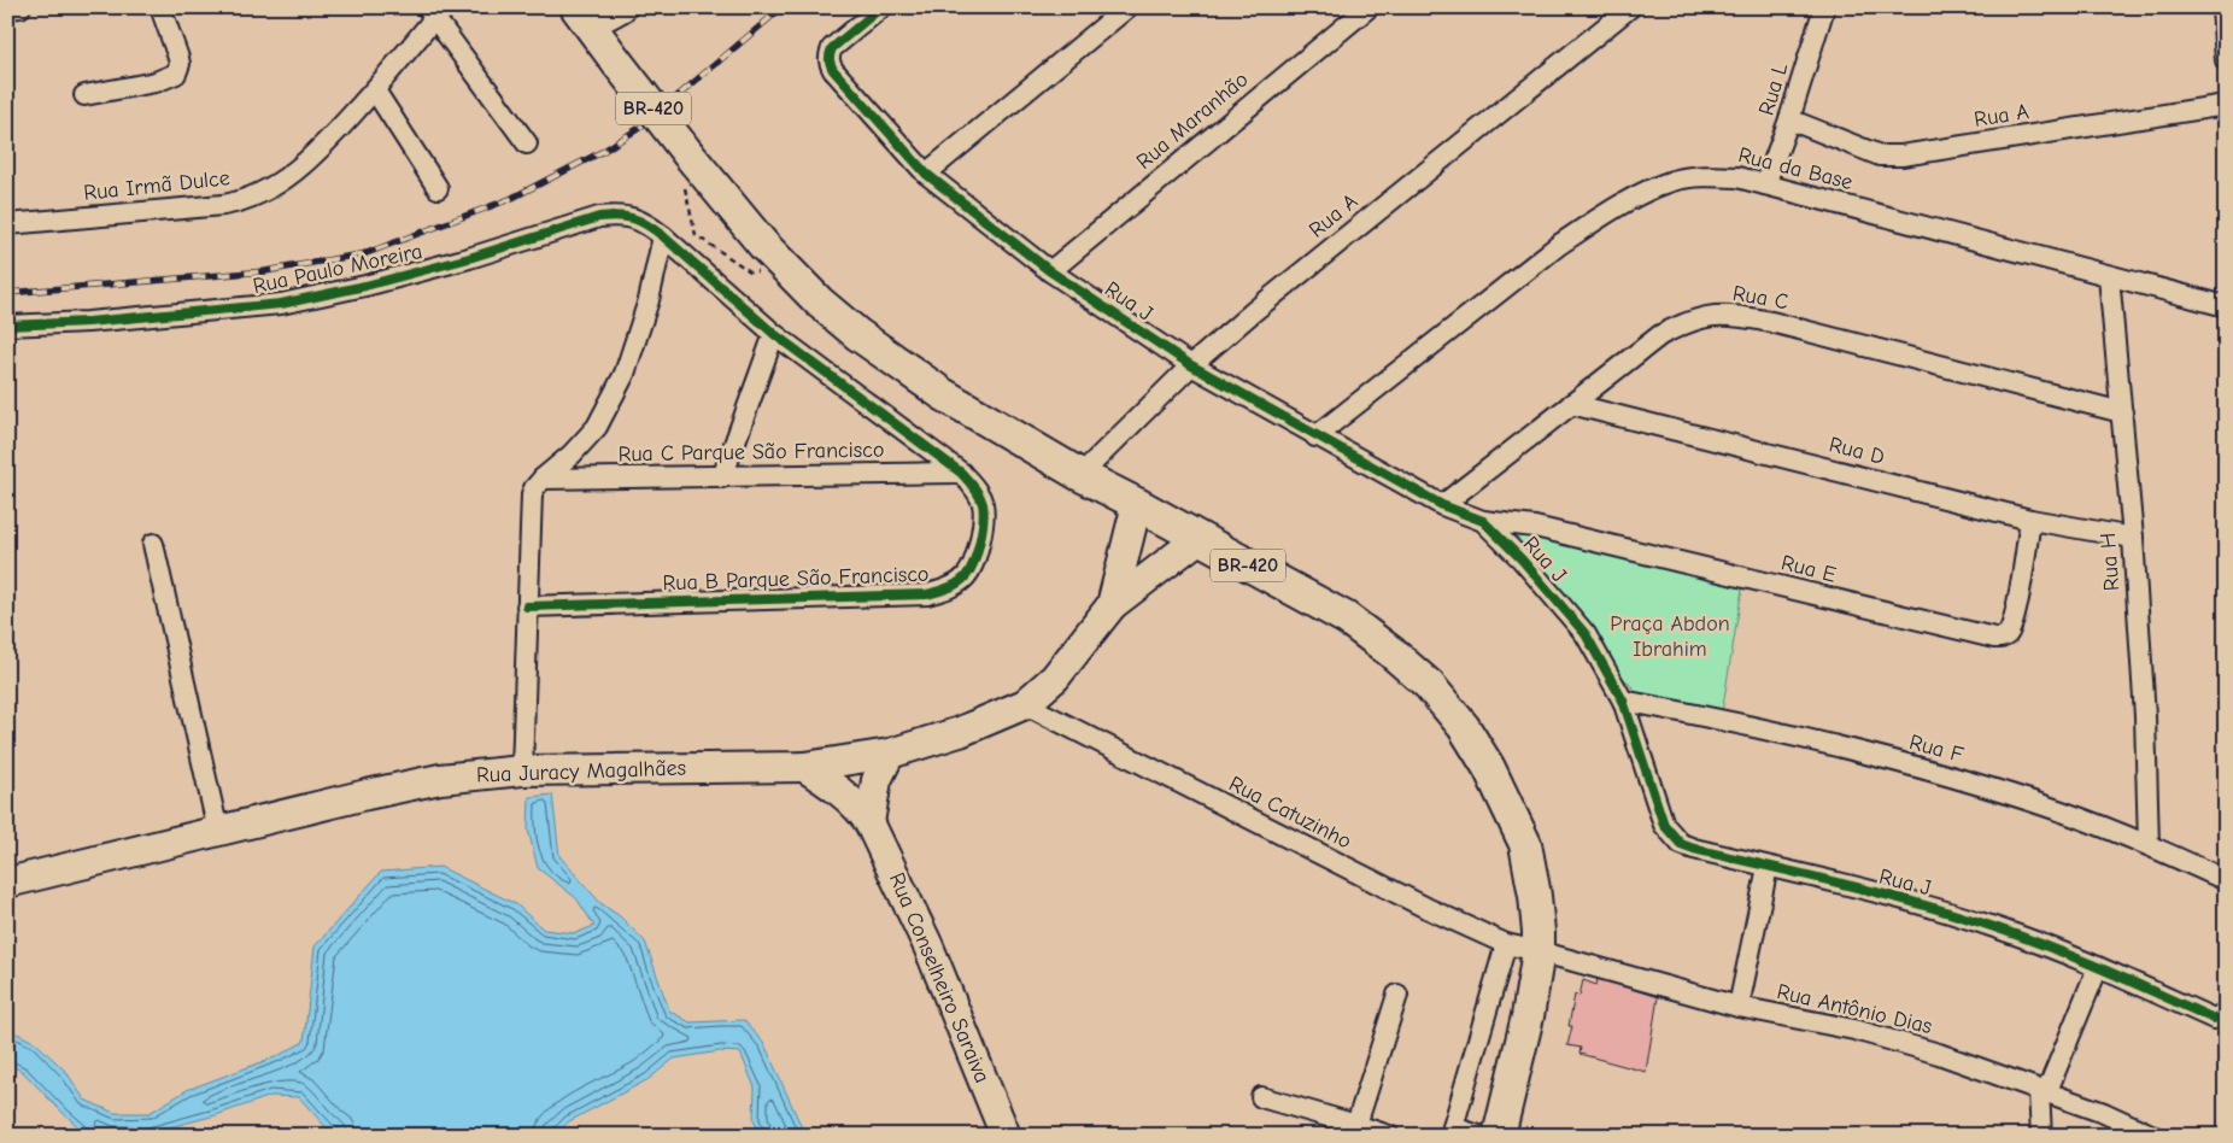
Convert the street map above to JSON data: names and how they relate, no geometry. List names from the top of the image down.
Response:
{
  "streets": {
    "main road": ["BR-420"],
    "street": [
      "Rua L",
      "Rua A",
      "Rua Maranhão",
      "Rua da Base",
      "Rua Irmã Dulce",
      "Rua Paulo Moreira",
      "Rua C",
      "Rua J",
      "Rua D",
      "Rua C Parque São Francisco",
      "Rua H",
      "Rua E",
      "Rua B Parque São Francisco",
      "Rua F",
      "Rua Juracy Magalhães",
      "Rua Catuzinho",
      "Rua Conselheiro Saraiva",
      "Rua Antônio Dias"
    ]
  },
  "crossings": [
    ["Rua L", "Rua A"],
    ["Rua L", "Rua da Base"],
    ["BR-420", "Rua A"],
    ["BR-420", "Rua Catuzinho"],
    ["BR-420", "Rua Antônio Dias"],
    ["Rua A", "Rua J"],
    ["Rua Maranhão", "Rua J"],
    ["Rua da Base", "Rua J"],
    ["Rua da Base", "Rua H"],
    ["Rua Paulo Moreira", "Rua B Parque São Francisco"],
    ["Rua C", "Rua J"],
    ["Rua C", "Rua D"],
    ["Rua C", "Rua H"],
    ["Rua J", "Rua E"],
    ["Rua J", "Rua F"],
    ["Rua D", "Rua H"],
    ["Rua D", "Rua E"],
    ["Rua C Parque São Francisco", "Rua B Parque São Francisco"],
    ["Rua H", "Rua F"],
    ["Rua Juracy Magalhães", "Rua Catuzinho"],
    ["Rua Juracy Magalhães", "Rua Conselheiro Saraiva"],
    ["Rua Catuzinho", "Rua Antônio Dias"]
  ],
  "parks": ["Praça Abdon Ibrahim"]
}
